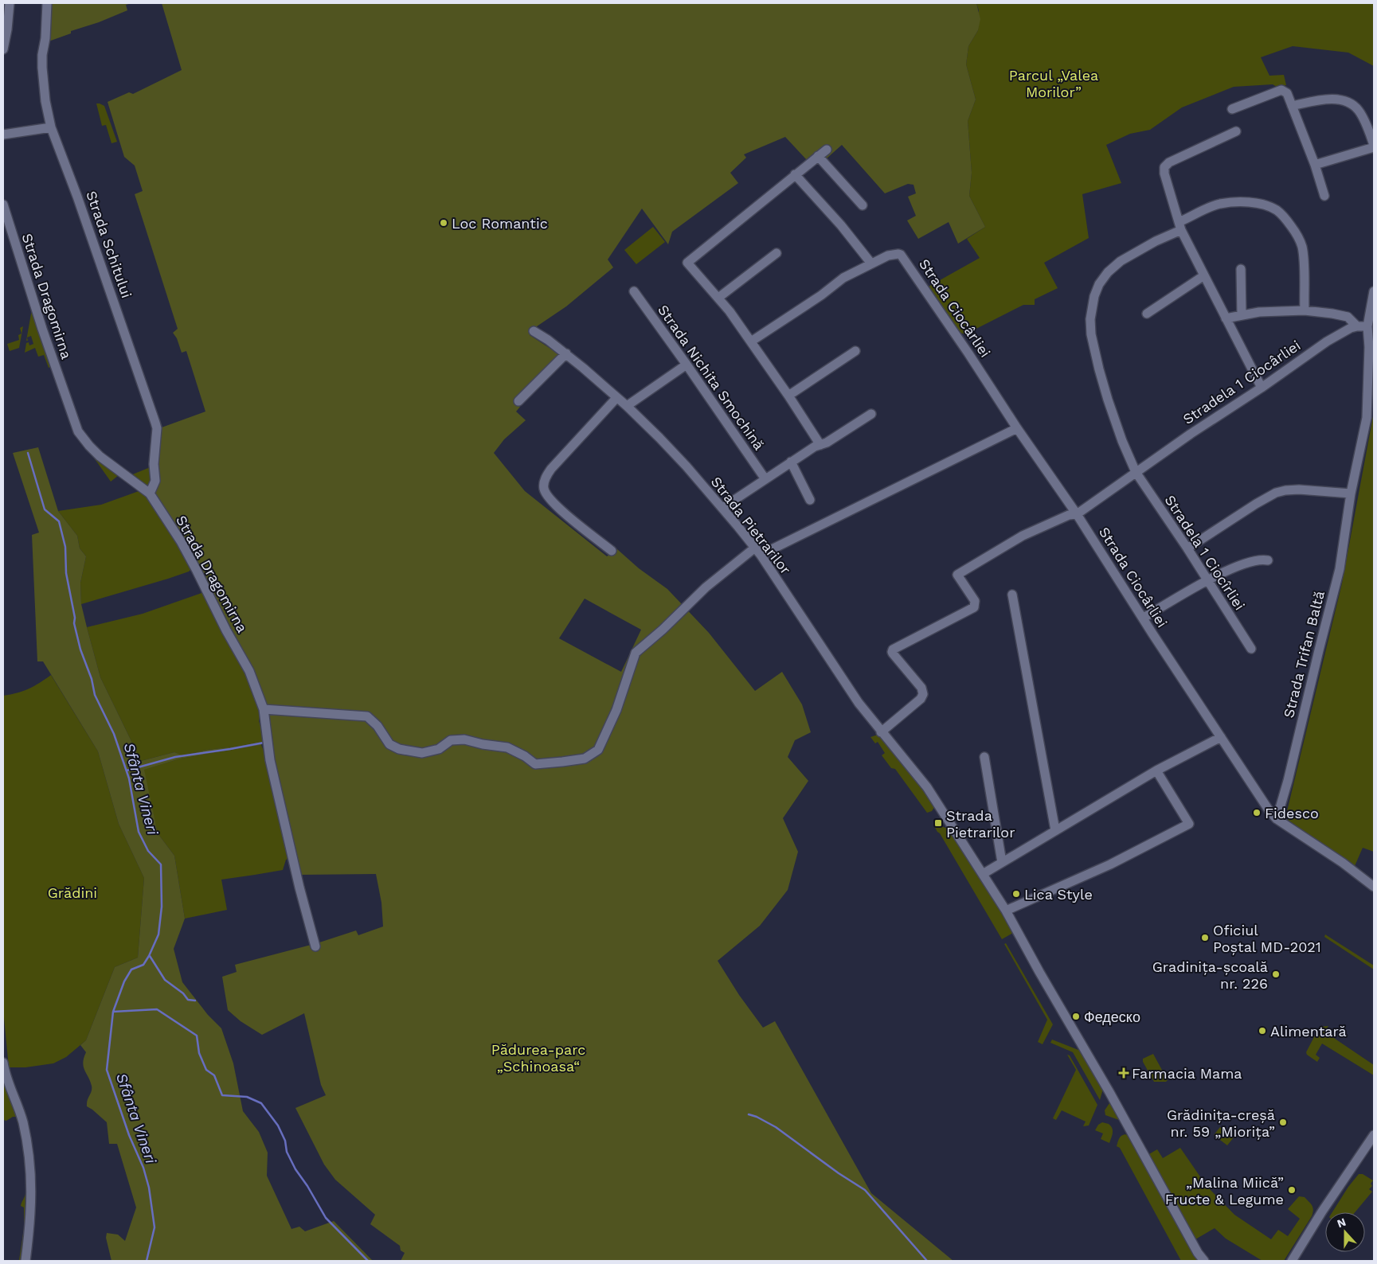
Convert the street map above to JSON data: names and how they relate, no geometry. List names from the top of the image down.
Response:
{
  "streets": {
    "street": [
      "Strada Schitului",
      "Strada Dragomirna",
      "Strada Ciocârliei",
      "Strada Nichita Smochină",
      "Stradela 1 Ciocârliei",
      "Strada Pietrarilor",
      "Stradela 1 Ciocîrliei",
      "Strada Trifan Baltă"
    ]
  },
  "crossings": [
    ["Strada Schitului", "Strada Dragomirna"],
    ["Strada Ciocârliei", "Stradela 1 Ciocârliei"],
    ["Strada Ciocârliei", "Strada Trifan Baltă"],
    ["Stradela 1 Ciocârliei", "Strada Pietrarilor"],
    ["Stradela 1 Ciocârliei", "Stradela 1 Ciocîrliei"],
    ["Stradela 1 Ciocârliei", "Strada Trifan Baltă"]
  ],
  "water": ["Sfânta Vineri"],
  "parks": ["Parcul „Valea Morilor”", "Grădini", "Pădurea-parc „Schinoasa“"],
  "places": {
    "other": [
      "Loc Romantic",
      "Fidesco",
      "Lica Style",
      "Oficiul Poștal MD-2021",
      "Gradinița-școală nr. 226",
      "Федеско",
      "Alimentară",
      "Grădinița-creșă nr. 59 „Miorița”",
      "„Malina Miică” Fructe & Legume"
    ],
    "transit": ["Strada Pietrarilor"],
    "health": ["Farmacia Mama"]
  },
  "north": "top"
}
